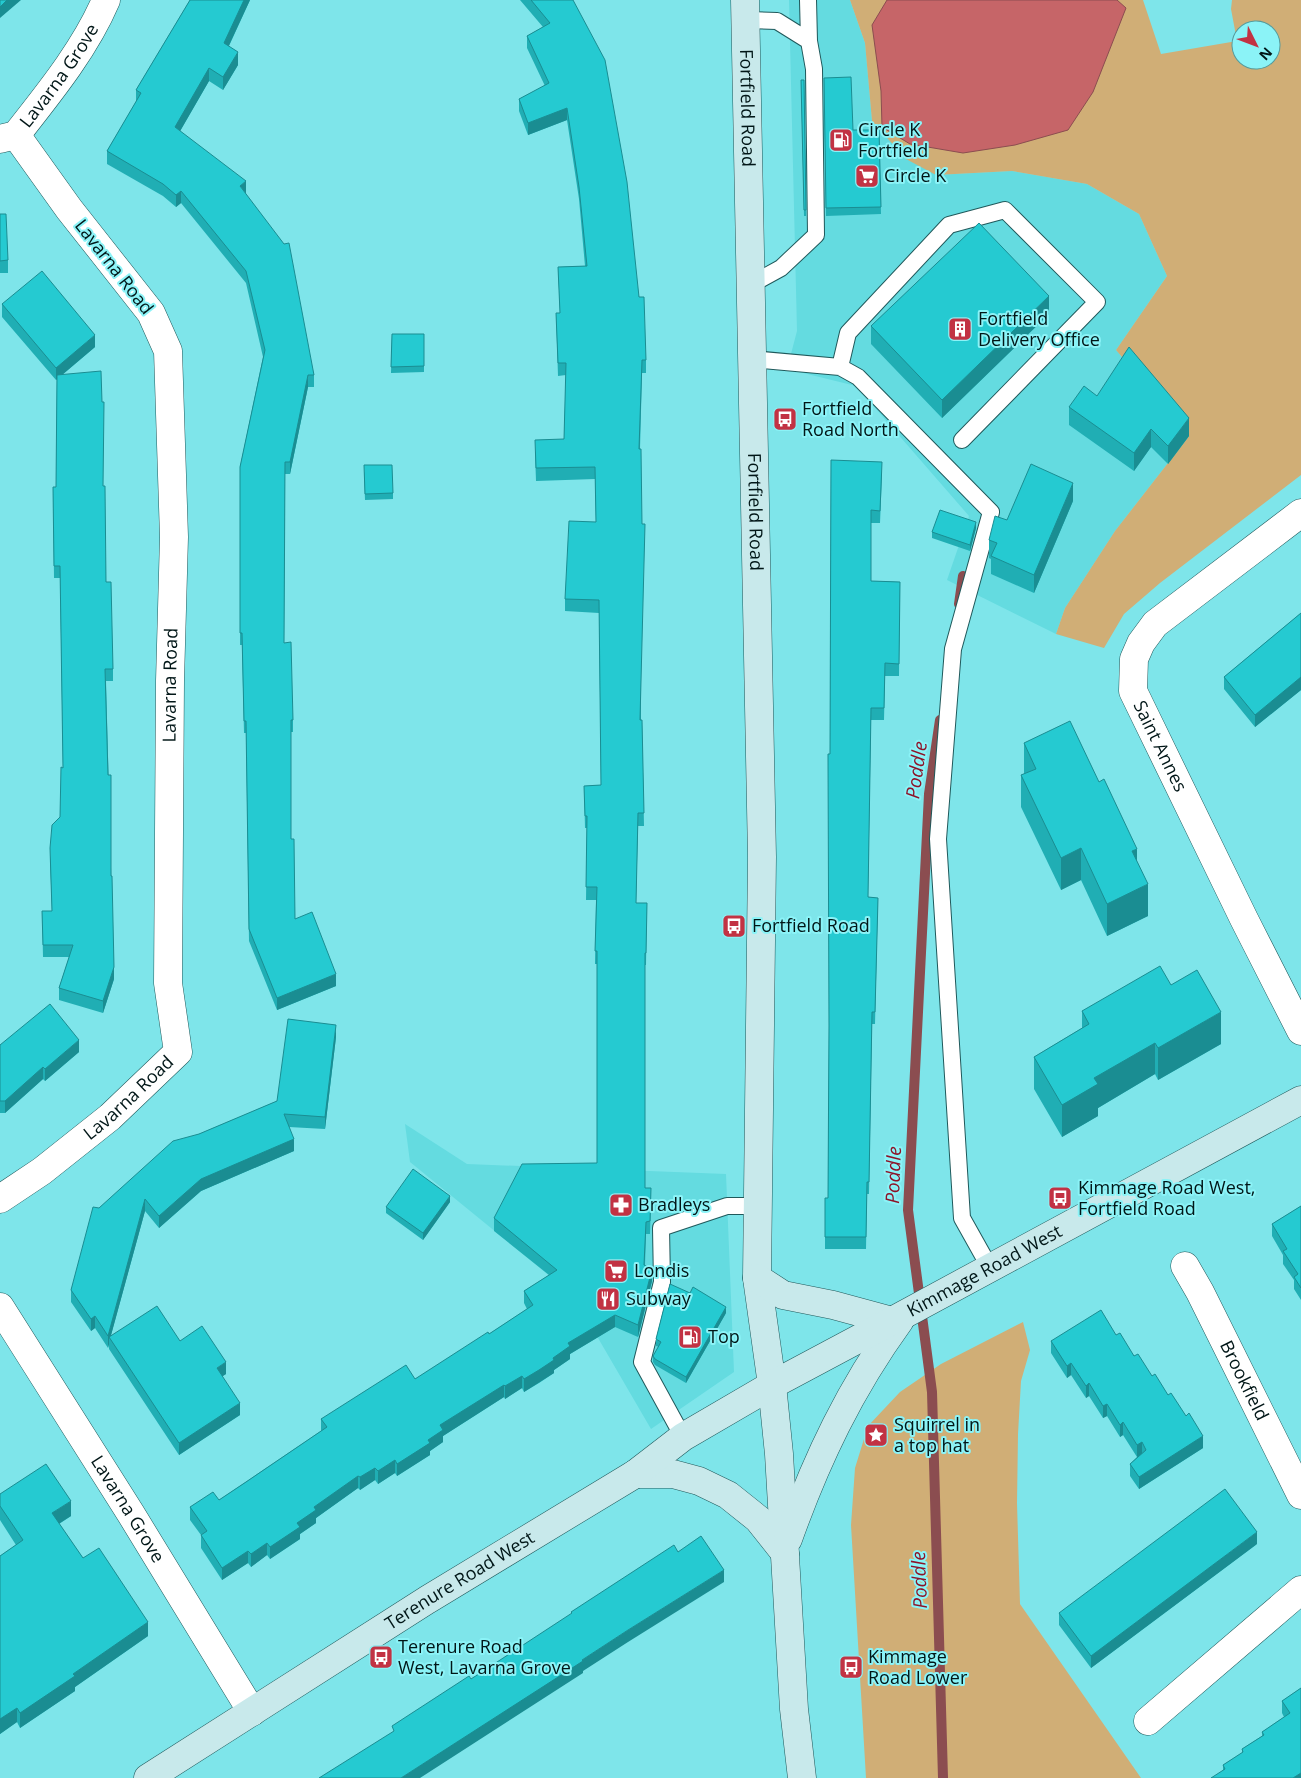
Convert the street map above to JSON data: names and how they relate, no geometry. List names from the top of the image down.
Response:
{
  "streets": {
    "main road": ["Fortfield Road", "Kimmage Road West", "Terenure Road West"],
    "street": [
      "Lavarna Grove",
      "Lavarna Road",
      "Saint Annes",
      "Brookfield"
    ]
  },
  "crossings": [
    ["Lavarna Grove", "Lavarna Road"],
    ["Lavarna Grove", "Terenure Road West"],
    ["Fortfield Road", "Kimmage Road West"],
    ["Fortfield Road", "Terenure Road West"],
    ["Kimmage Road West", "Terenure Road West"]
  ],
  "water": ["Poddle"],
  "places": {
    "fuel station": ["Circle K Fortfield", "Top"],
    "supermarket": ["Circle K", "Londis"],
    "building": ["Fortfield Delivery Office"],
    "bus stop": [
      "Fortfield Road North",
      "Fortfield Road",
      "Kimmage Road West, Fortfield Road",
      "Terenure Road West, Lavarna Grove",
      "Kimmage Road Lower"
    ],
    "pharmacy": ["Bradleys"],
    "restaurant": ["Subway"],
    "place": ["Squirrel in a top hat"]
  },
  "north": "bottom right"
}
